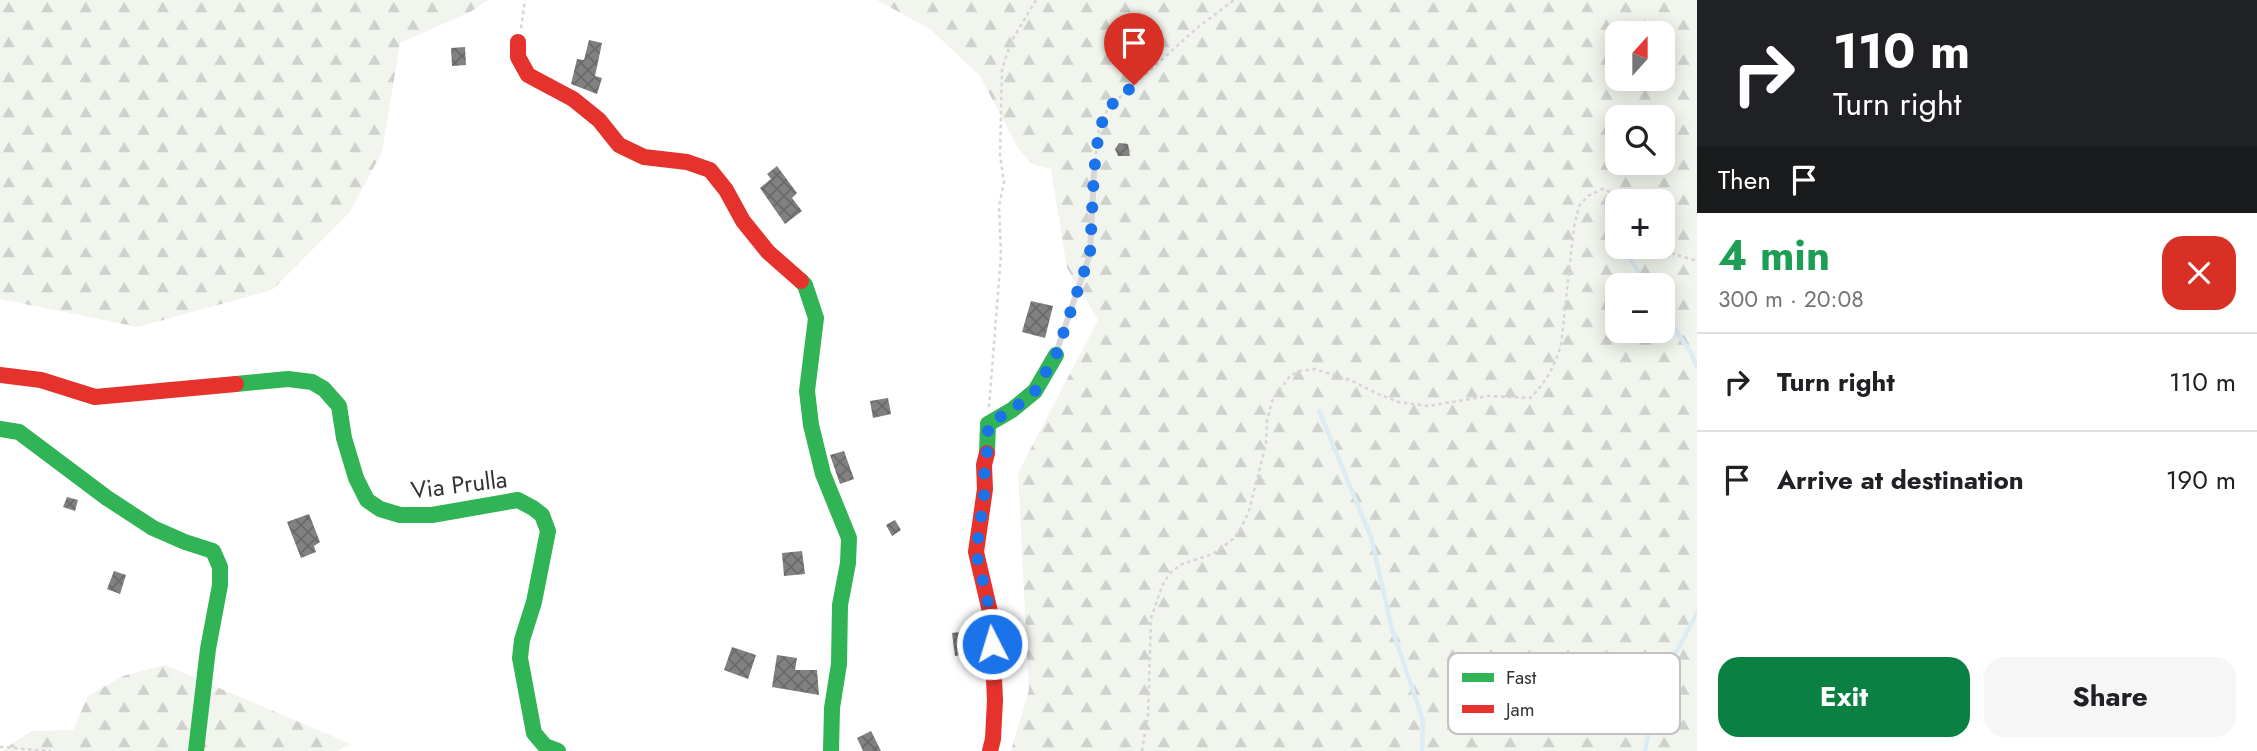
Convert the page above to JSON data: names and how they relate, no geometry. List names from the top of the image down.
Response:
{
  "streets": {
    "street": ["Via Prulla"]
  },
  "legend": ["Fast", "Jam"],
  "north": "top",
  "page": {
    "turn": ["110 m", "Turn right"],
    "map_buttons": ["+", "−"],
    "then": "Then",
    "heading": ["4 min", "300 m · 20:08"],
    "list": [
      {
        "name": "Turn right",
        "value": "110 m"
      },
      {
        "name": "Arrive at destination",
        "value": "190 m"
      }
    ],
    "buttons": ["Exit", "Share"]
  }
}
